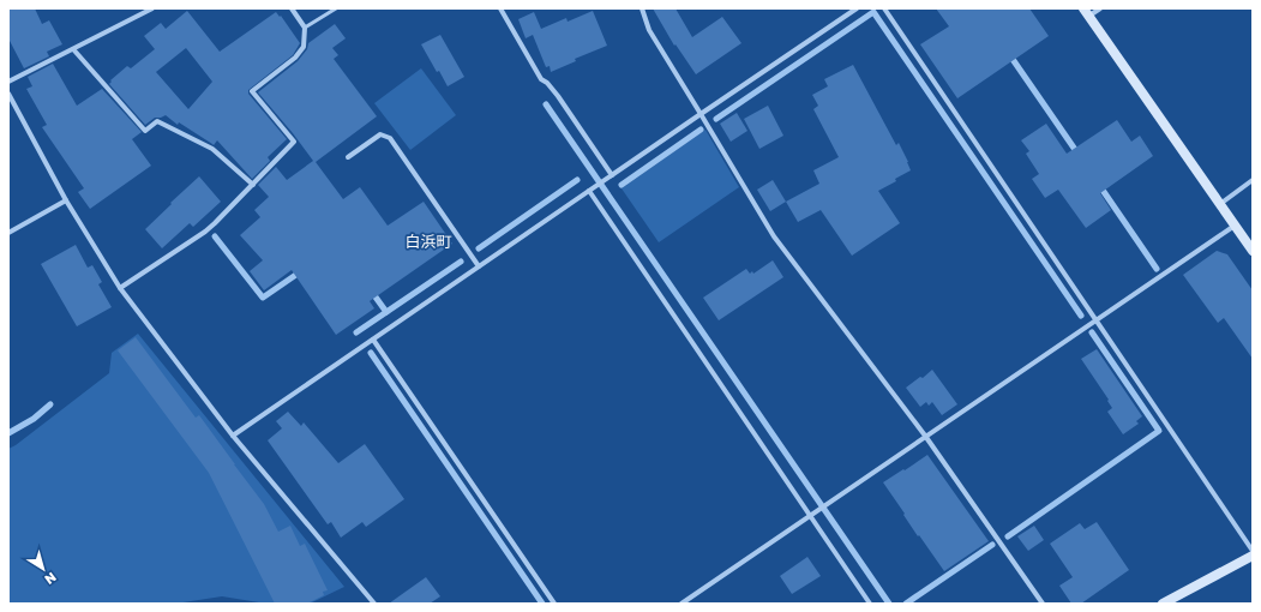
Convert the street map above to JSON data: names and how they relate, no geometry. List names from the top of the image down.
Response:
{
  "districts": ["白浜町"],
  "north": "bottom right"
}
